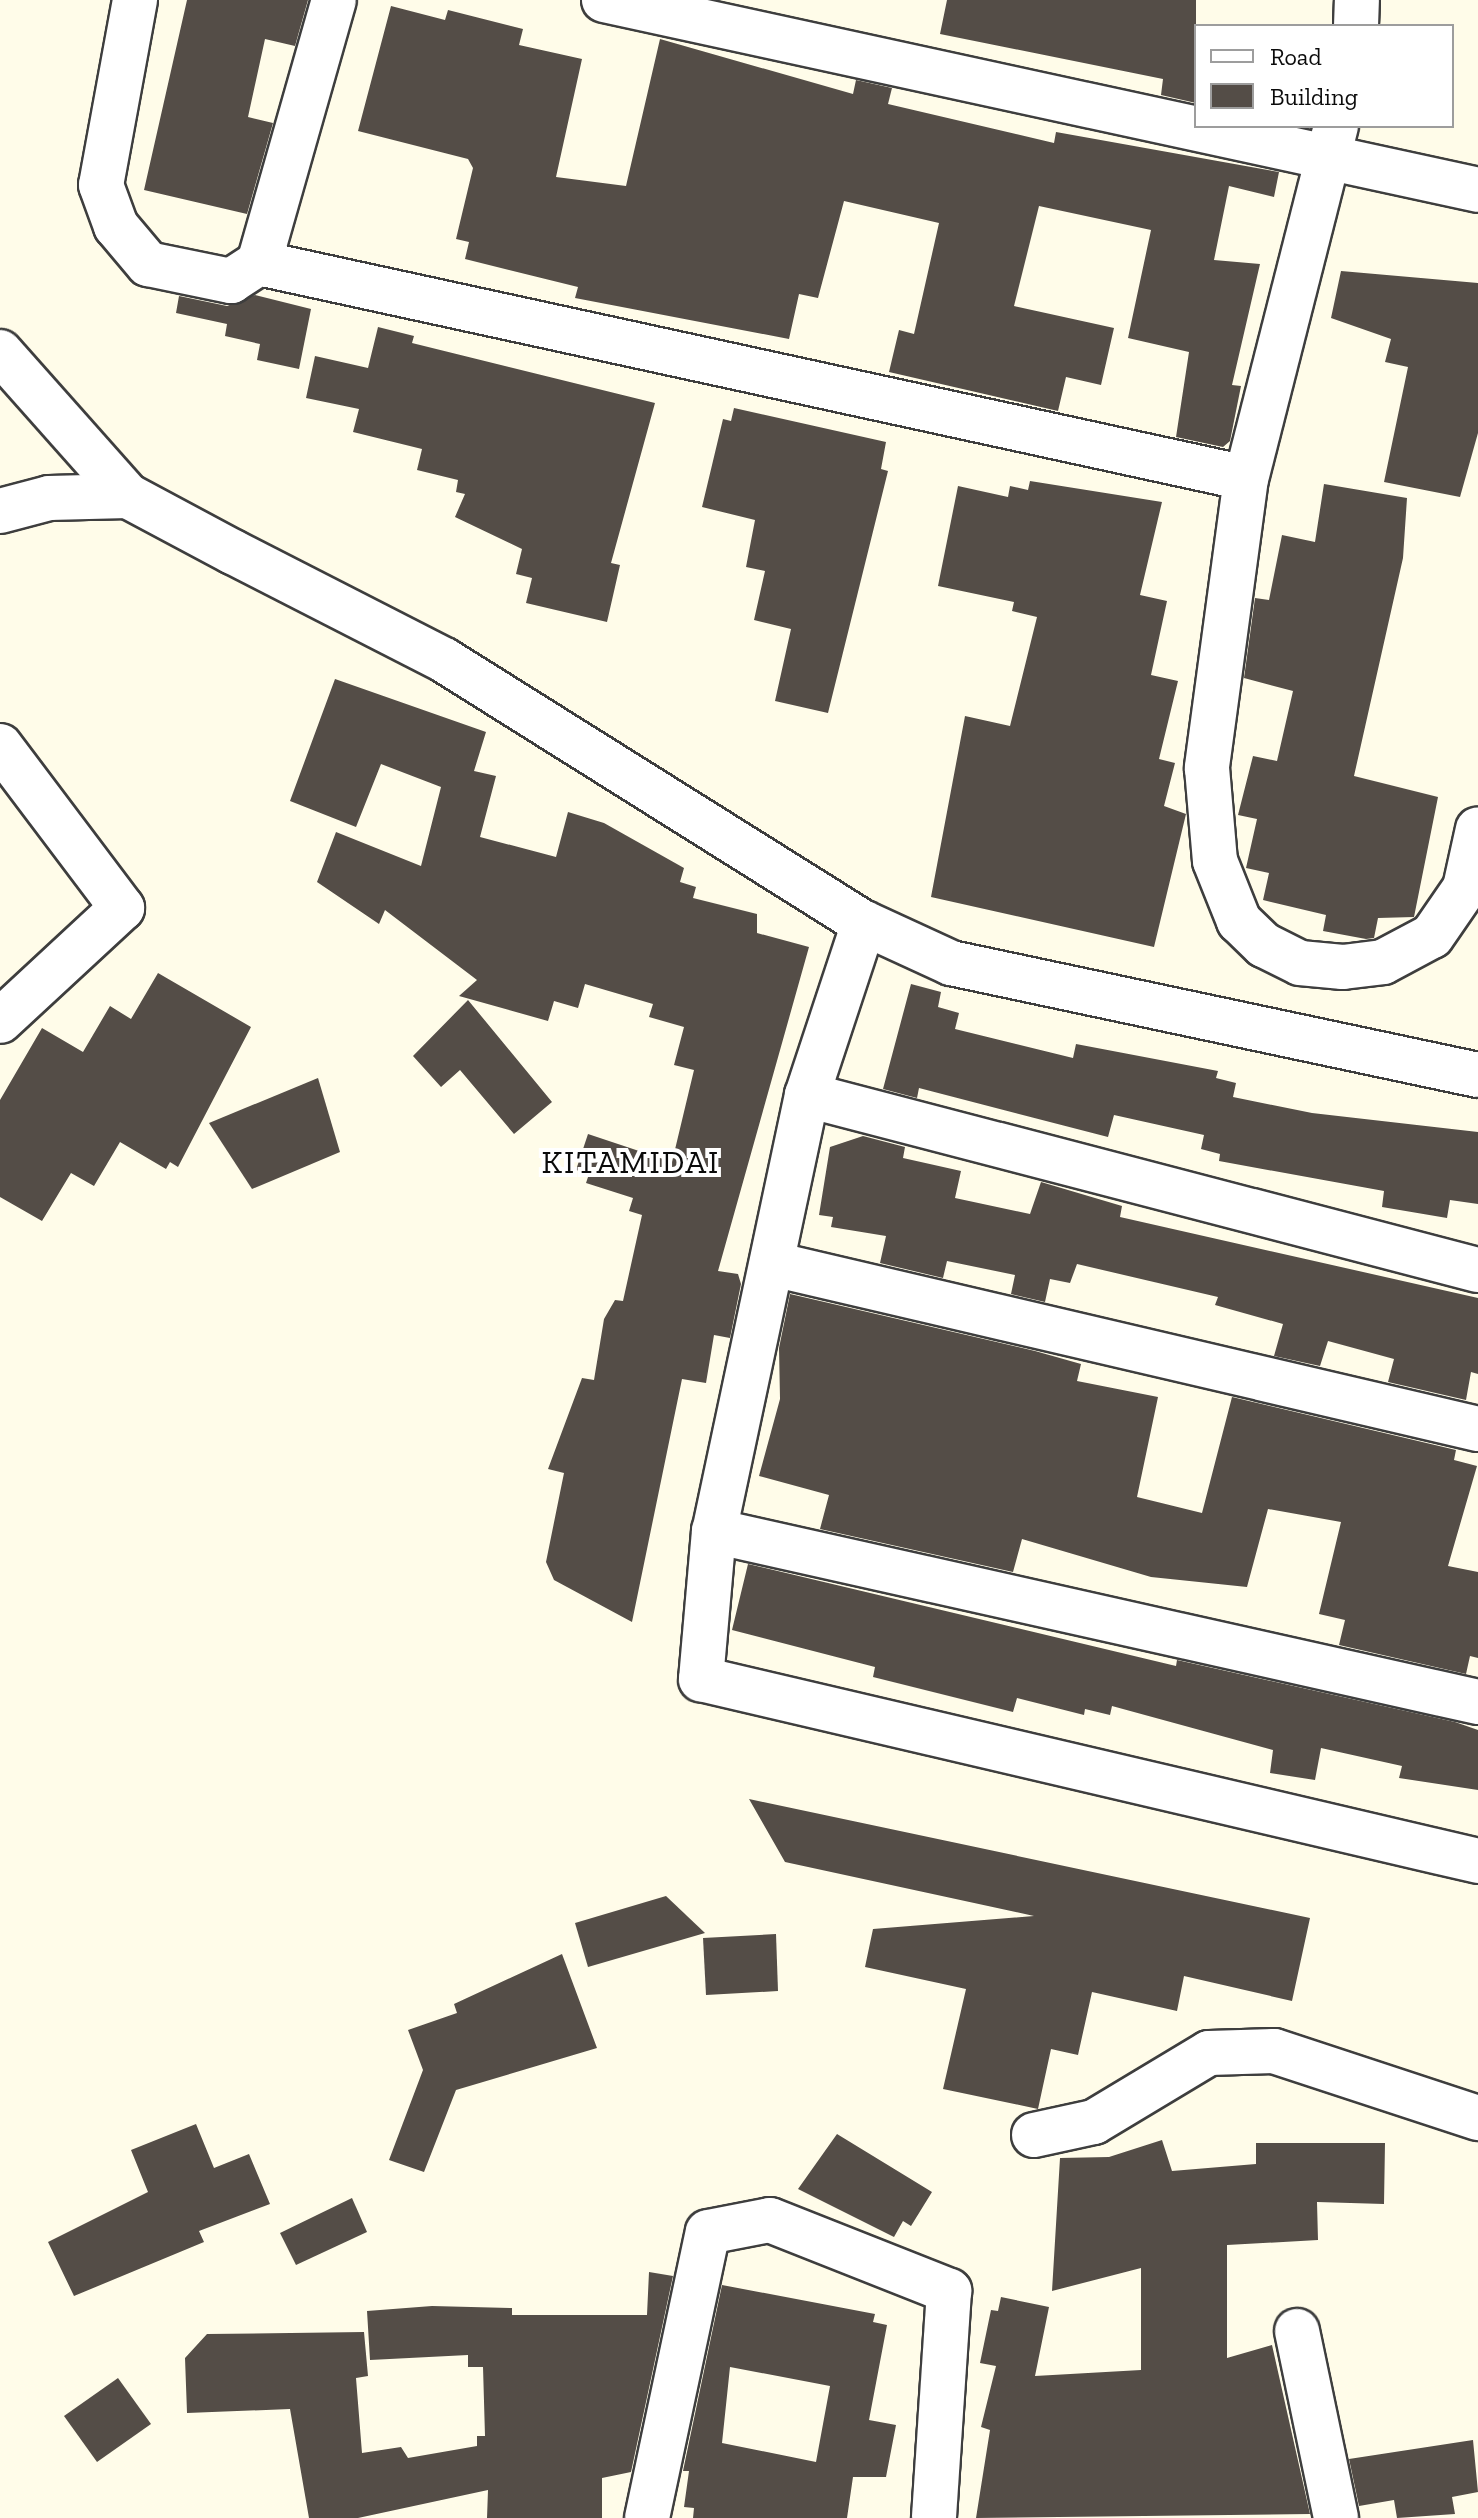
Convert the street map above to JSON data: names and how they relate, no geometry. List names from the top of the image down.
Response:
{
  "districts": ["KITAMIDAI"],
  "legend": ["Road", "Building"]
}
